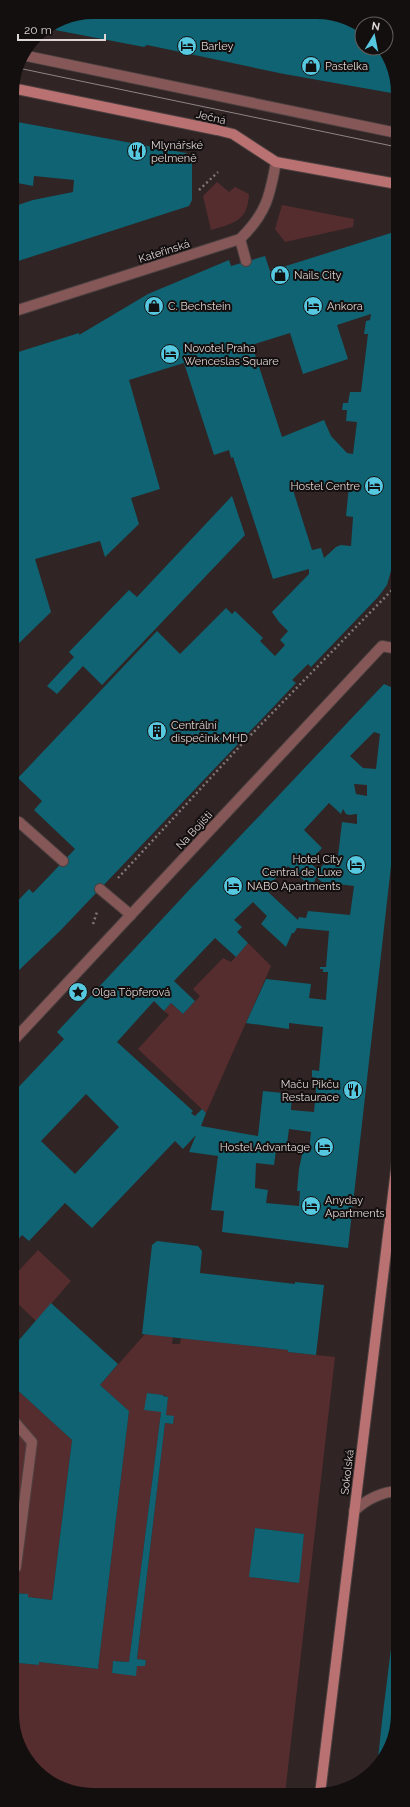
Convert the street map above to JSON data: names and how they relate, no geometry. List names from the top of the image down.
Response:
{
  "streets": {
    "main road": ["Ječná", "Sokolská"],
    "street": ["Kateřinská", "Na Bojišti"]
  },
  "crossings": [
    ["Ječná", "Kateřinská"]
  ],
  "places": {
    "hotel": [
      "Barley",
      "Ankora",
      "Novotel Praha Wenceslas Square",
      "Hostel Centre",
      "Hotel City Central de Luxe",
      "NABO Apartments",
      "Hostel Advantage",
      "Anyday Apartments"
    ],
    "shop": ["Pastelka", "Nails City", "C. Bechstein"],
    "restaurant": ["Mlynářské pelmeně", "Maču Pikču Restaurace"],
    "building": ["Centrální dispečink MHD"],
    "place": ["Olga Tӧpferová"]
  },
  "scale_bar": "20 m",
  "north": "top"
}
